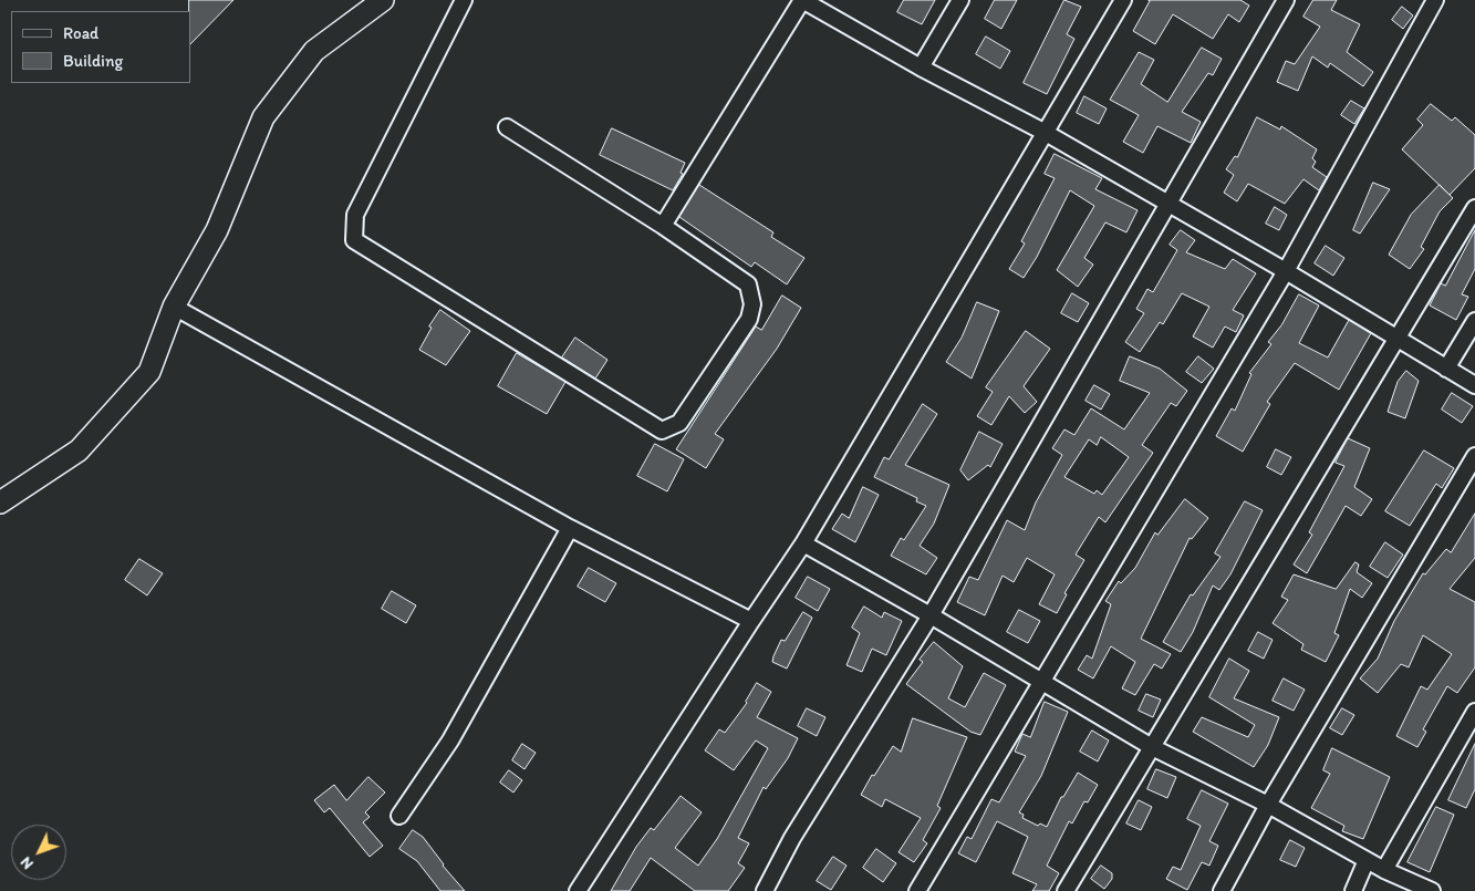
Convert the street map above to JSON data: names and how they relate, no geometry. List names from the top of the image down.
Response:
{
  "legend": ["Road", "Building"],
  "north": "bottom left"
}
